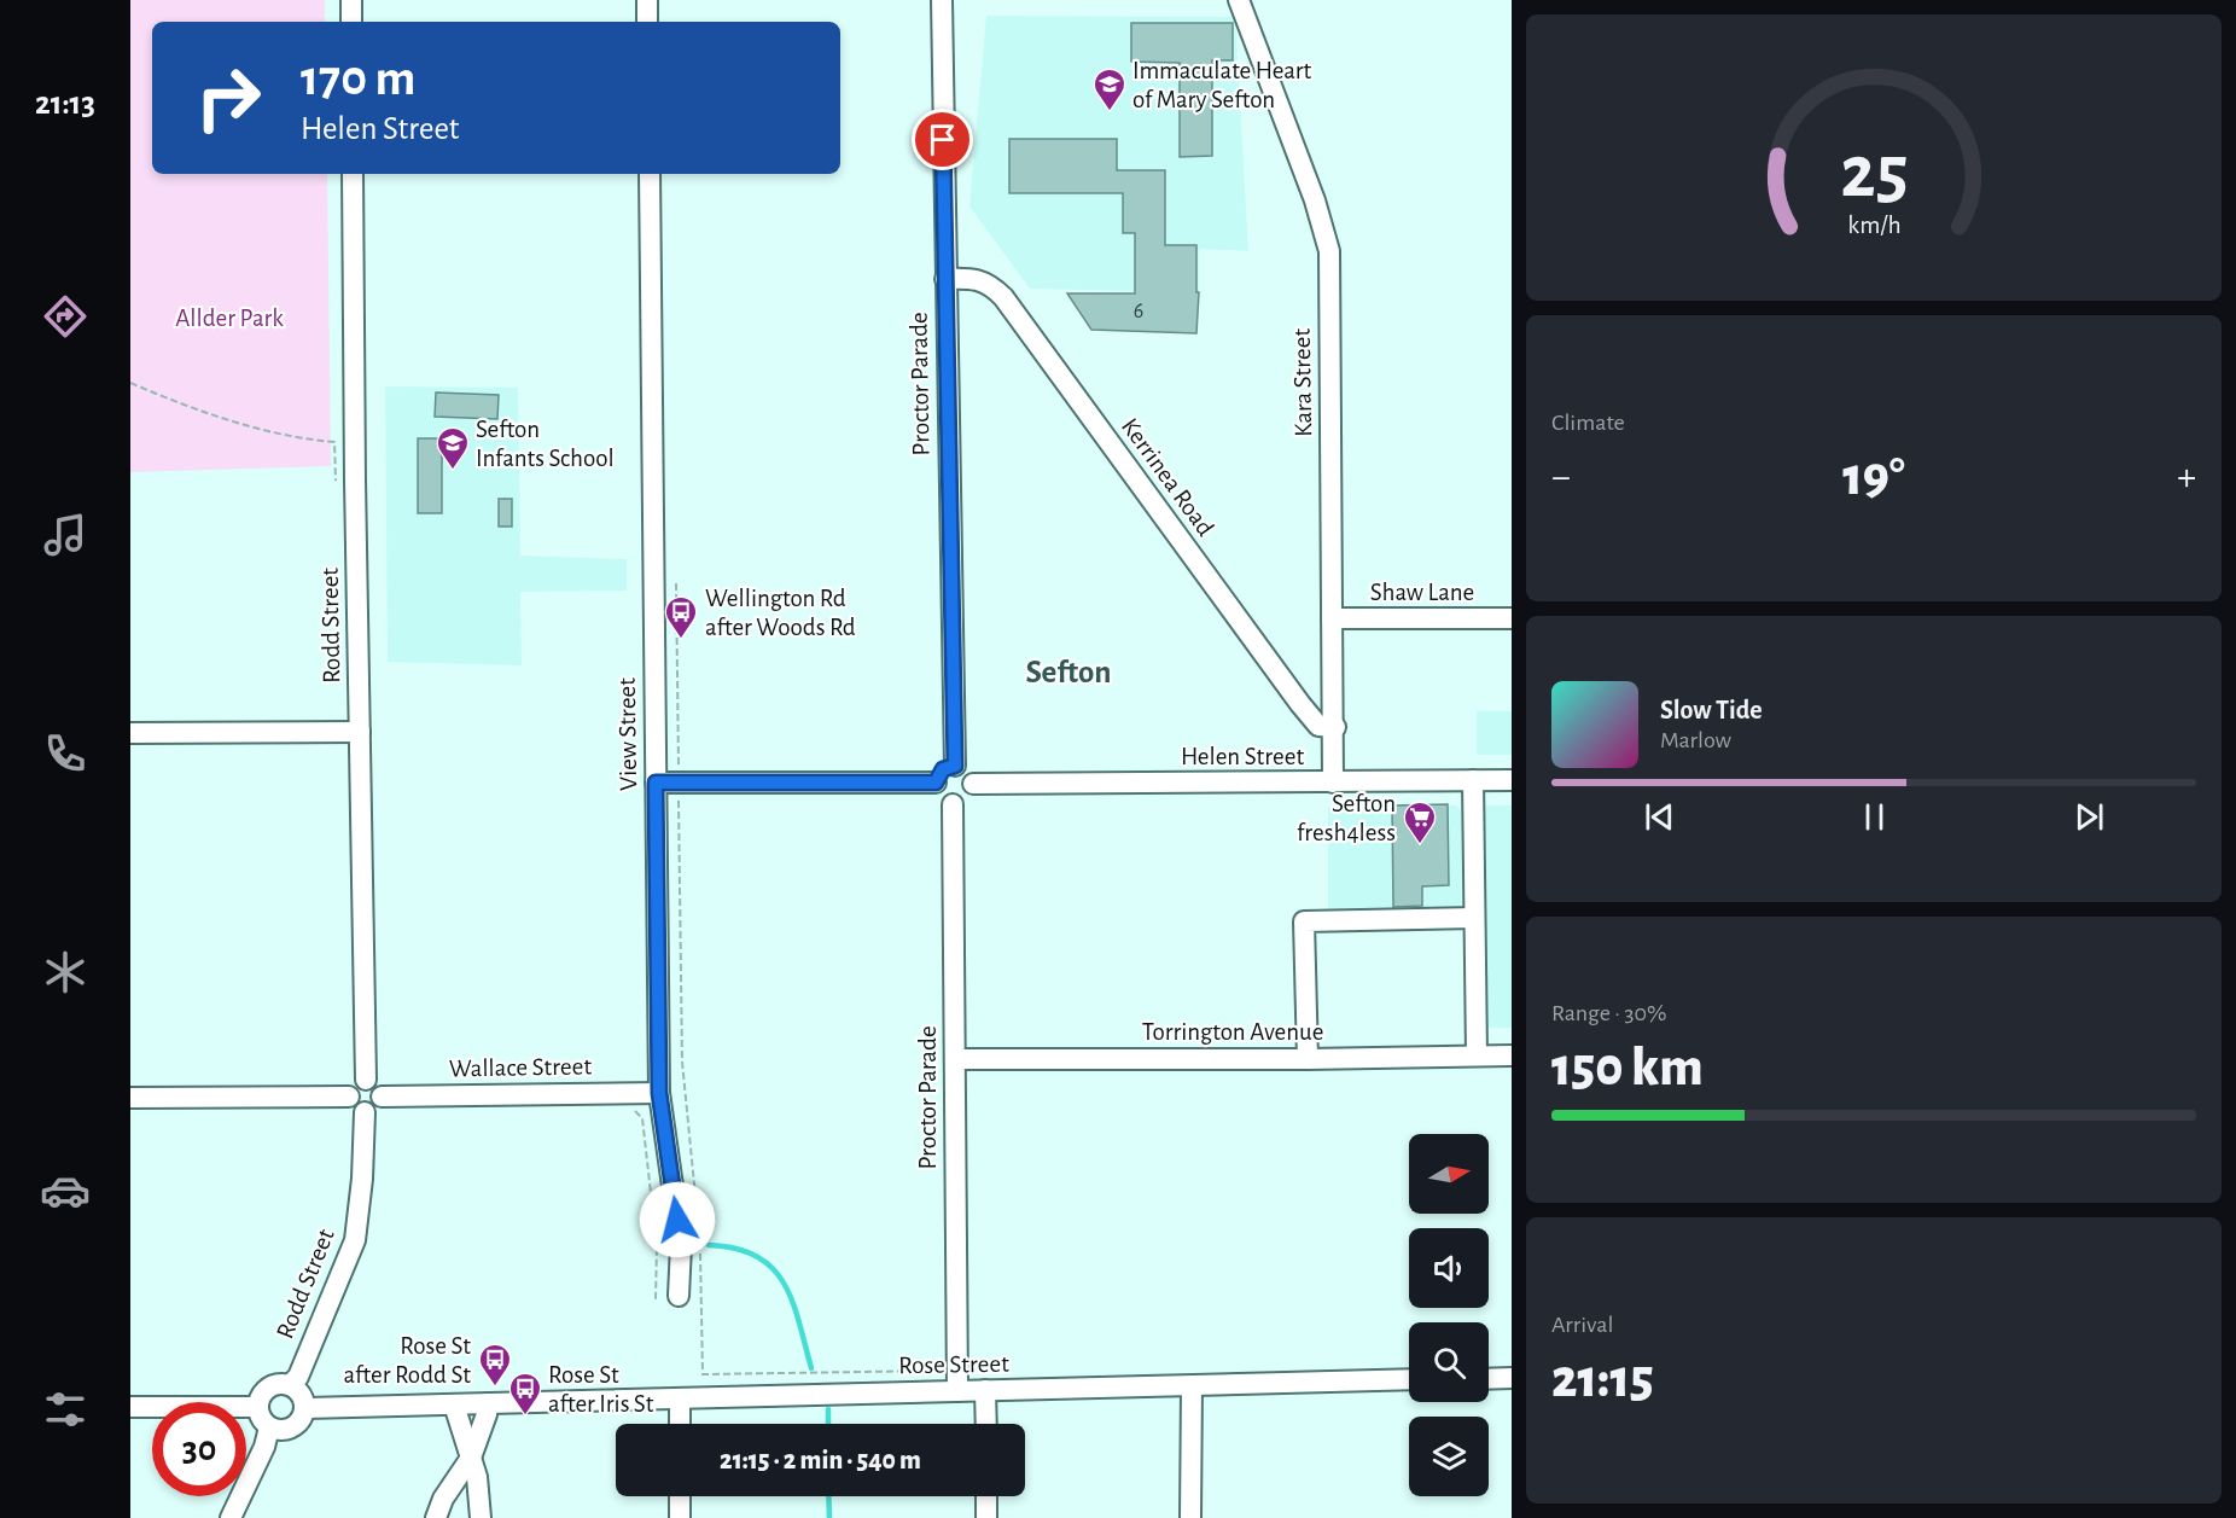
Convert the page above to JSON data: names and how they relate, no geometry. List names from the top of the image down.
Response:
{
  "streets": {
    "street": [
      "Kara Street",
      "Proctor Parade",
      "Kerrinea Road",
      "Shaw Lane",
      "Rodd Street",
      "View Street",
      "Helen Street",
      "Torrington Avenue",
      "Wallace Street",
      "Rose Street"
    ]
  },
  "crossings": [
    ["Kara Street", "Kerrinea Road"],
    ["Kara Street", "Shaw Lane"],
    ["Kara Street", "Helen Street"],
    ["Proctor Parade", "Kerrinea Road"],
    ["Proctor Parade", "Helen Street"],
    ["Proctor Parade", "Torrington Avenue"],
    ["Proctor Parade", "Rose Street"],
    ["Rodd Street", "Wallace Street"],
    ["Rodd Street", "Rose Street"],
    ["View Street", "Wallace Street"]
  ],
  "districts": ["Sefton"],
  "parks": ["Allder Park"],
  "places": {
    "school or university": ["Immaculate Heart of Mary Sefton", "Sefton Infants School"],
    "bus stop": ["Wellington Rd after Woods Rd", "Rose St after Rodd St", "Rose St after Iris St"],
    "supermarket": ["Sefton fresh4less"]
  },
  "house_numbers": ["6"],
  "north": "right",
  "page": {
    "tabs": "21:13",
    "turn": ["170 m", "Helen Street"],
    "tile": [
      "Climate",
      ["Range · 30%", "150 km"],
      ["Arrival", "21:15"]
    ],
    "heat": ["−", "19°", "+"],
    "song": ["Slow Tide", "Marlow"],
    "limit": "30",
    "trip": "21:15 · 2 min · 540 m",
    "gauge": ["25", "km/h"]
  }
}
